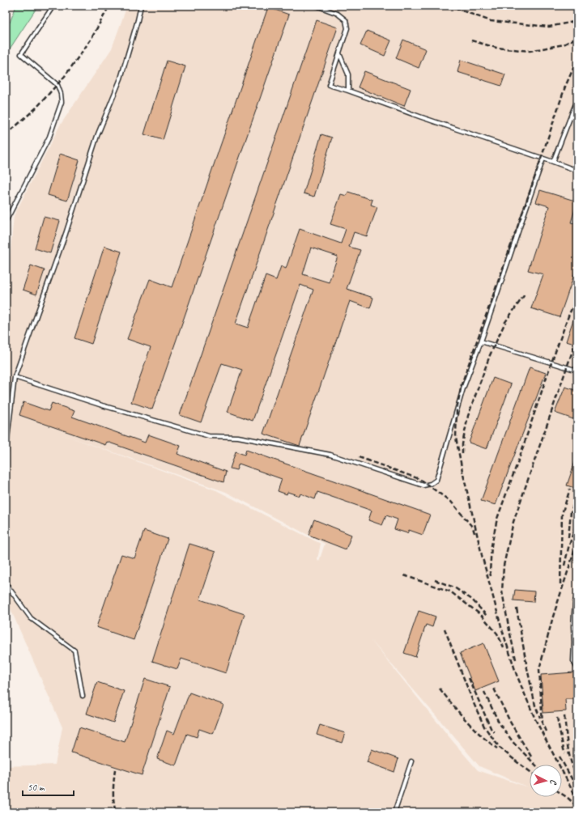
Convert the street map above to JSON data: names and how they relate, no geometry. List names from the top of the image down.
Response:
{
  "scale_bar": "50 m",
  "north": "right"
}
